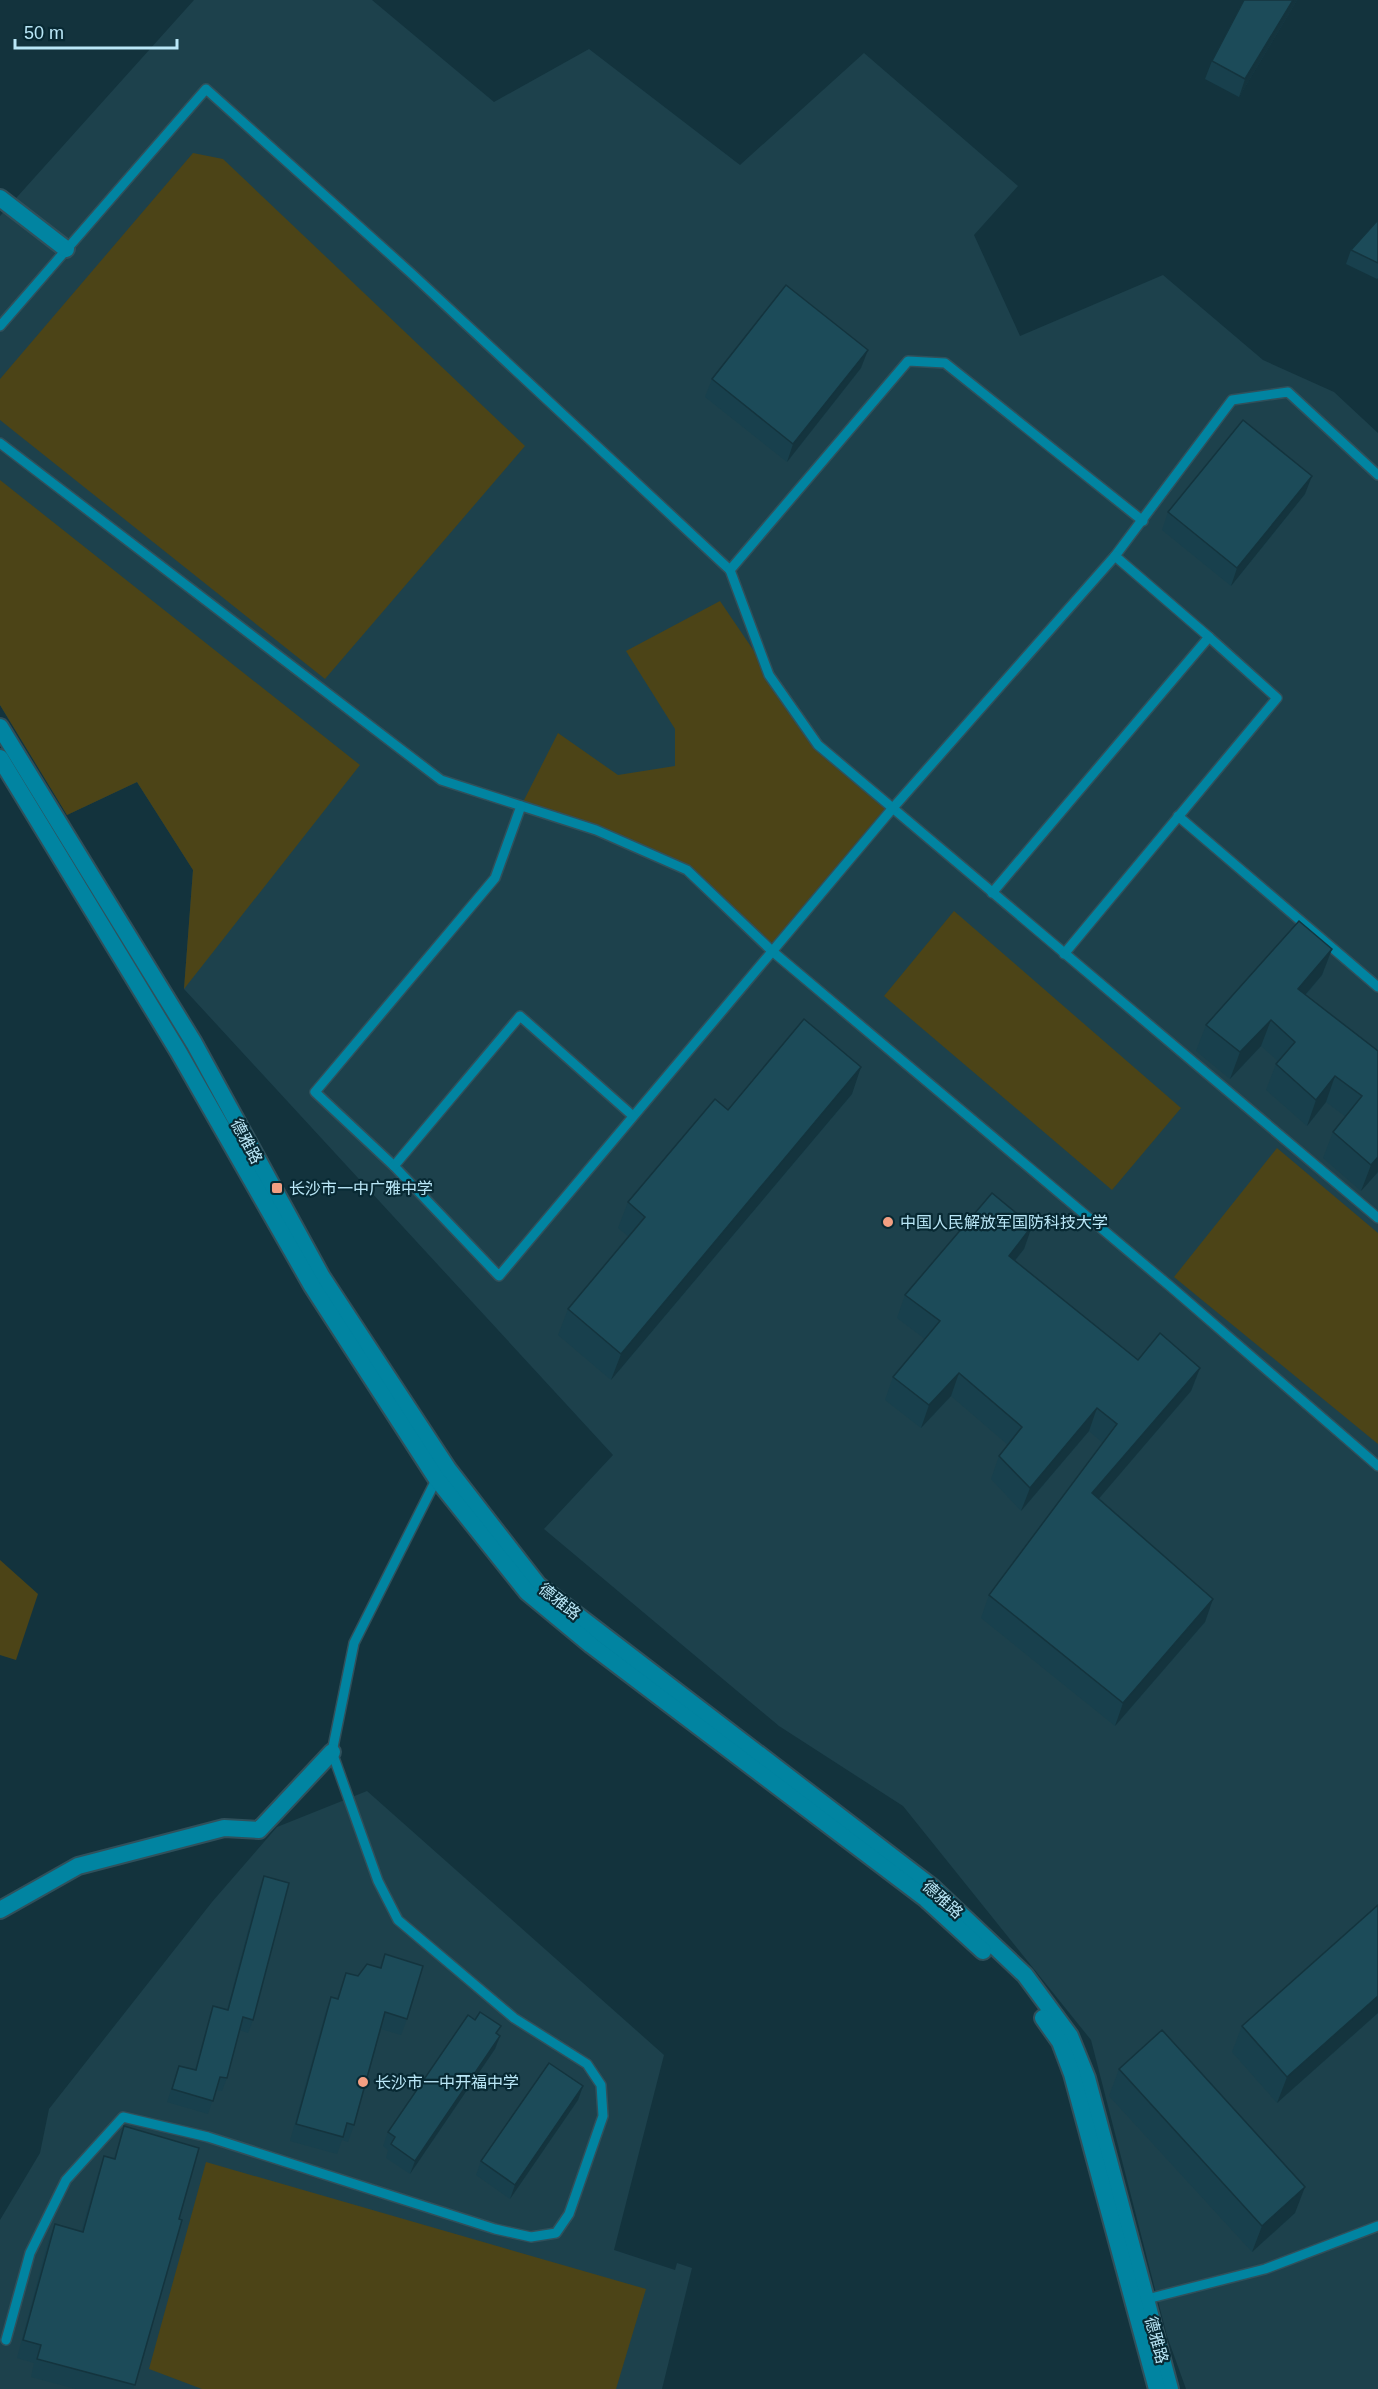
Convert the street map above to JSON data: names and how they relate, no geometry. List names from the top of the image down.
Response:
{
  "streets": {
    "street": ["德雅路"]
  },
  "places": {
    "transit": ["长沙市一中广雅中学"],
    "other": ["中国人民解放军国防科技大学", "长沙市一中开福中学"]
  },
  "scale_bar": "50 m"
}
